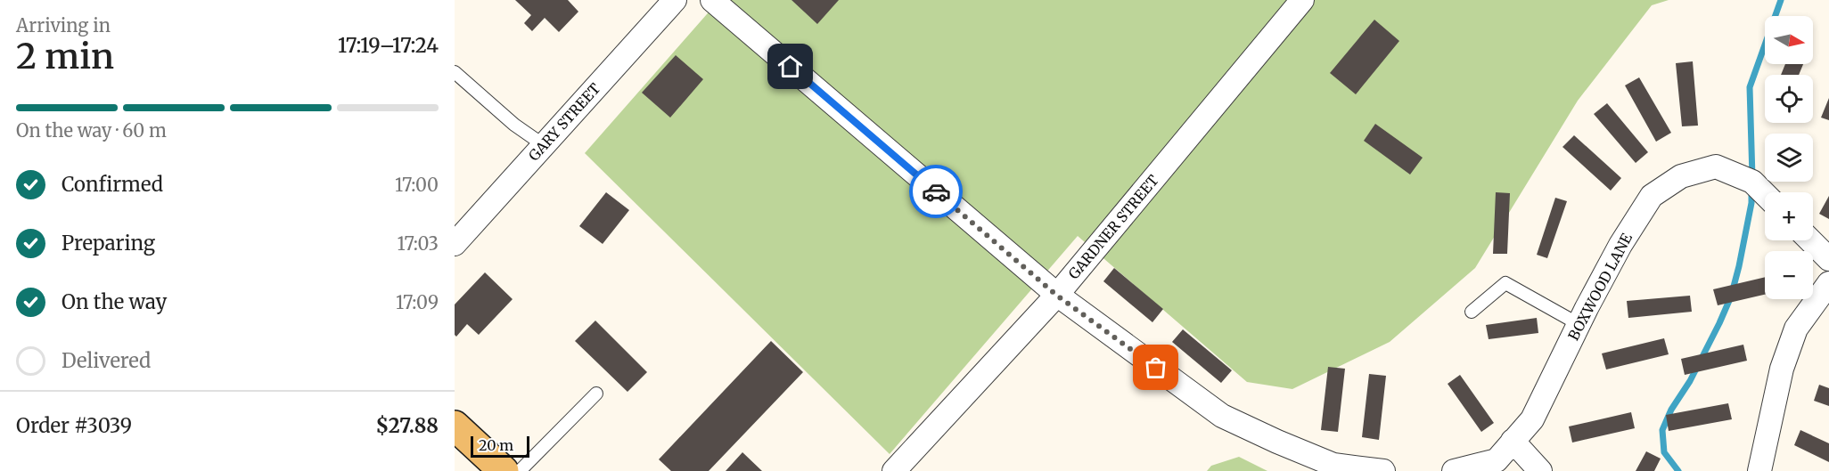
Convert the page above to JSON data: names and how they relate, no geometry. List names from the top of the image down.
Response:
{
  "streets": {
    "street": ["GARY STREET", "GARDNER STREET", "BOXWOOD LANE"]
  },
  "scale_bar": "20 m",
  "north": "right",
  "page": {
    "heading": ["2 min", "Arriving in", "17:19–17:24"],
    "panel": ["Order #3039", "$27.88"],
    "map_buttons": ["+", "−"],
    "bar": "On the way · 60 m",
    "list": [
      ["Confirmed", "17:00"],
      ["Preparing", "17:03"],
      ["On the way", "17:09"],
      "Delivered"
    ],
    "scale": "20 m"
  }
}
